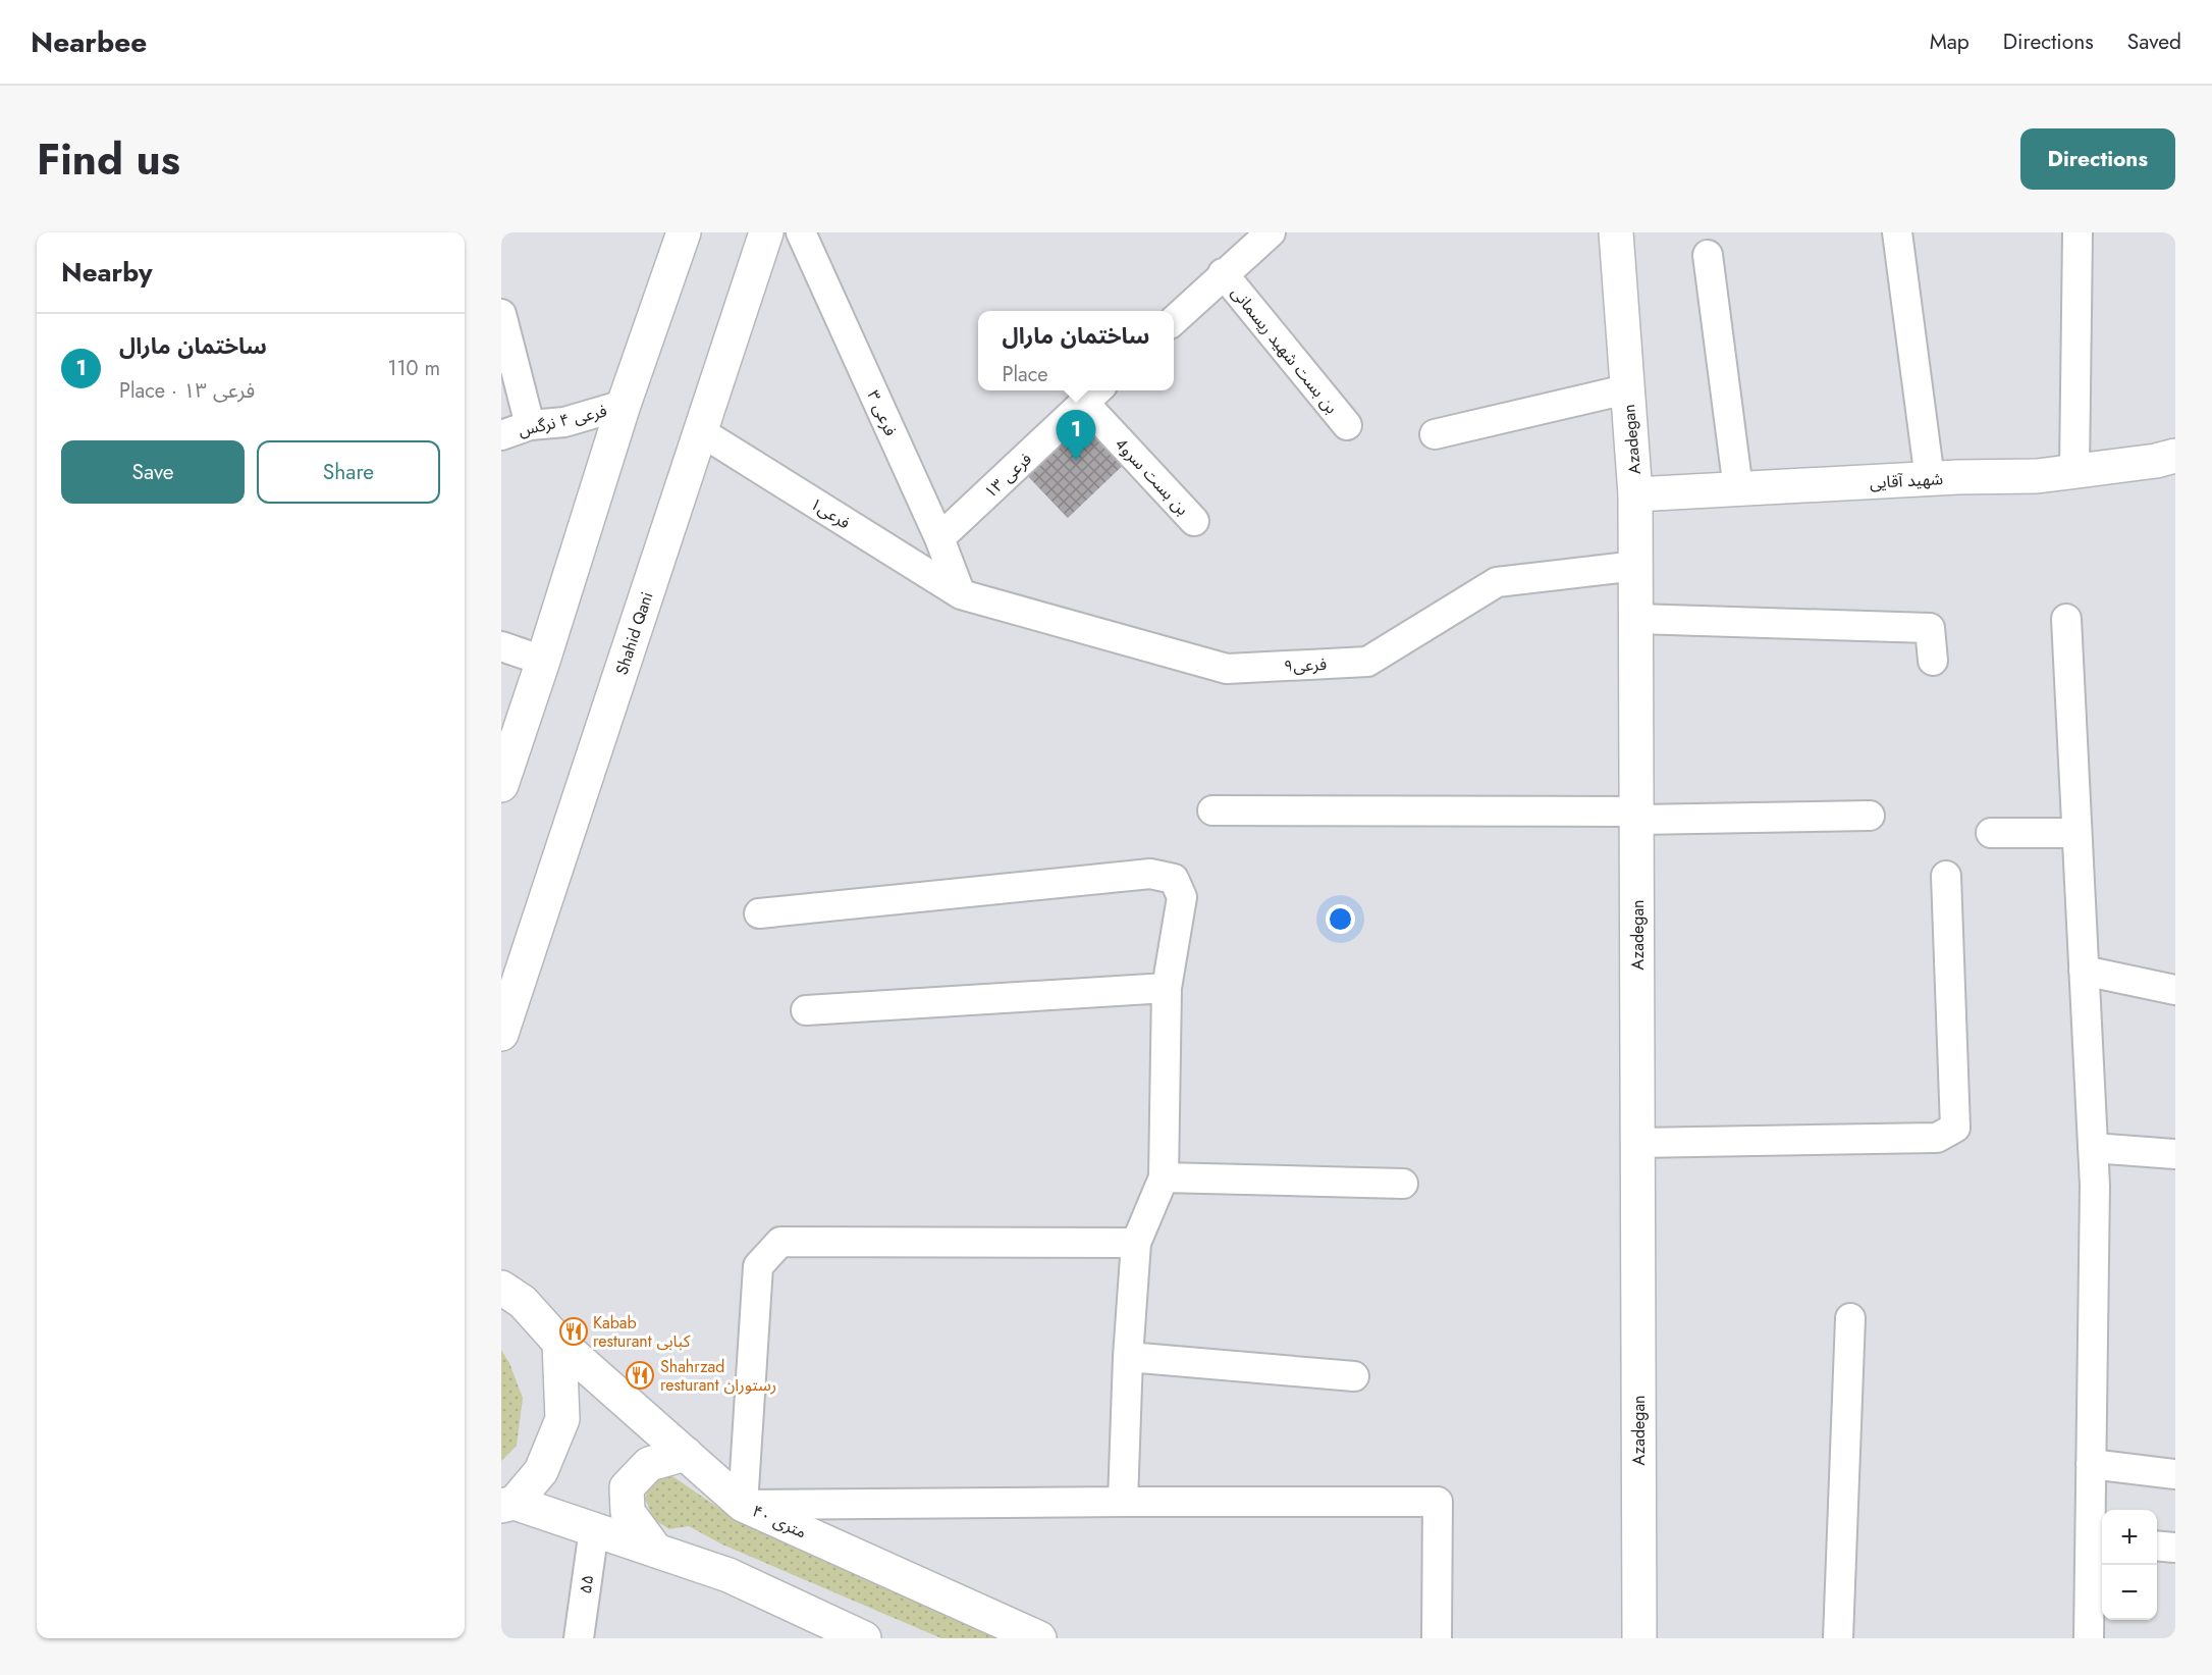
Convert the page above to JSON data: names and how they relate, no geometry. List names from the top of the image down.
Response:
{
  "streets": {
    "main road": [
      "Azadegan",
      "شهید آقایی",
      "Shahid Qani",
      "۴۰ متری"
    ],
    "street": [
      "بن بست شهید ریسمانی",
      "فرعی ۳",
      "فرعی ۴ نرگس",
      "فرعی ۱۳",
      "بن بست سرو4",
      "فرعی۱",
      "فرعی۹",
      "۵۵"
    ]
  },
  "crossings": [
    ["فرعی ۳", "فرعی ۱۳"],
    ["فرعی ۳", "فرعی۱"],
    ["فرعی ۳", "فرعی۹"],
    ["Azadegan", "شهید آقایی"],
    ["Azadegan", "فرعی۹"],
    ["فرعی ۱۳", "بن بست سرو4"],
    ["فرعی۱", "Shahid Qani"],
    ["فرعی۱", "فرعی۹"]
  ],
  "places": {
    "restaurant": ["Kabab resturant کبابی", "Shahrzad resturant رستوران"]
  },
  "page": {
    "header": "Nearbee",
    "nav": ["Map", "Directions", "Saved"],
    "title": "Find us",
    "buttons": [
      "Directions",
      ["Save", "Share"]
    ],
    "heading": "Nearby",
    "popup": ["ساختمان مارال", "Place"],
    "list": [
      {
        "mark": "1",
        "name": "ساختمان مارال",
        "note": "Place · فرعی ۱۳",
        "value": "110 m"
      }
    ],
    "pins": "1",
    "map_buttons": ["+", "−"]
  }
}
